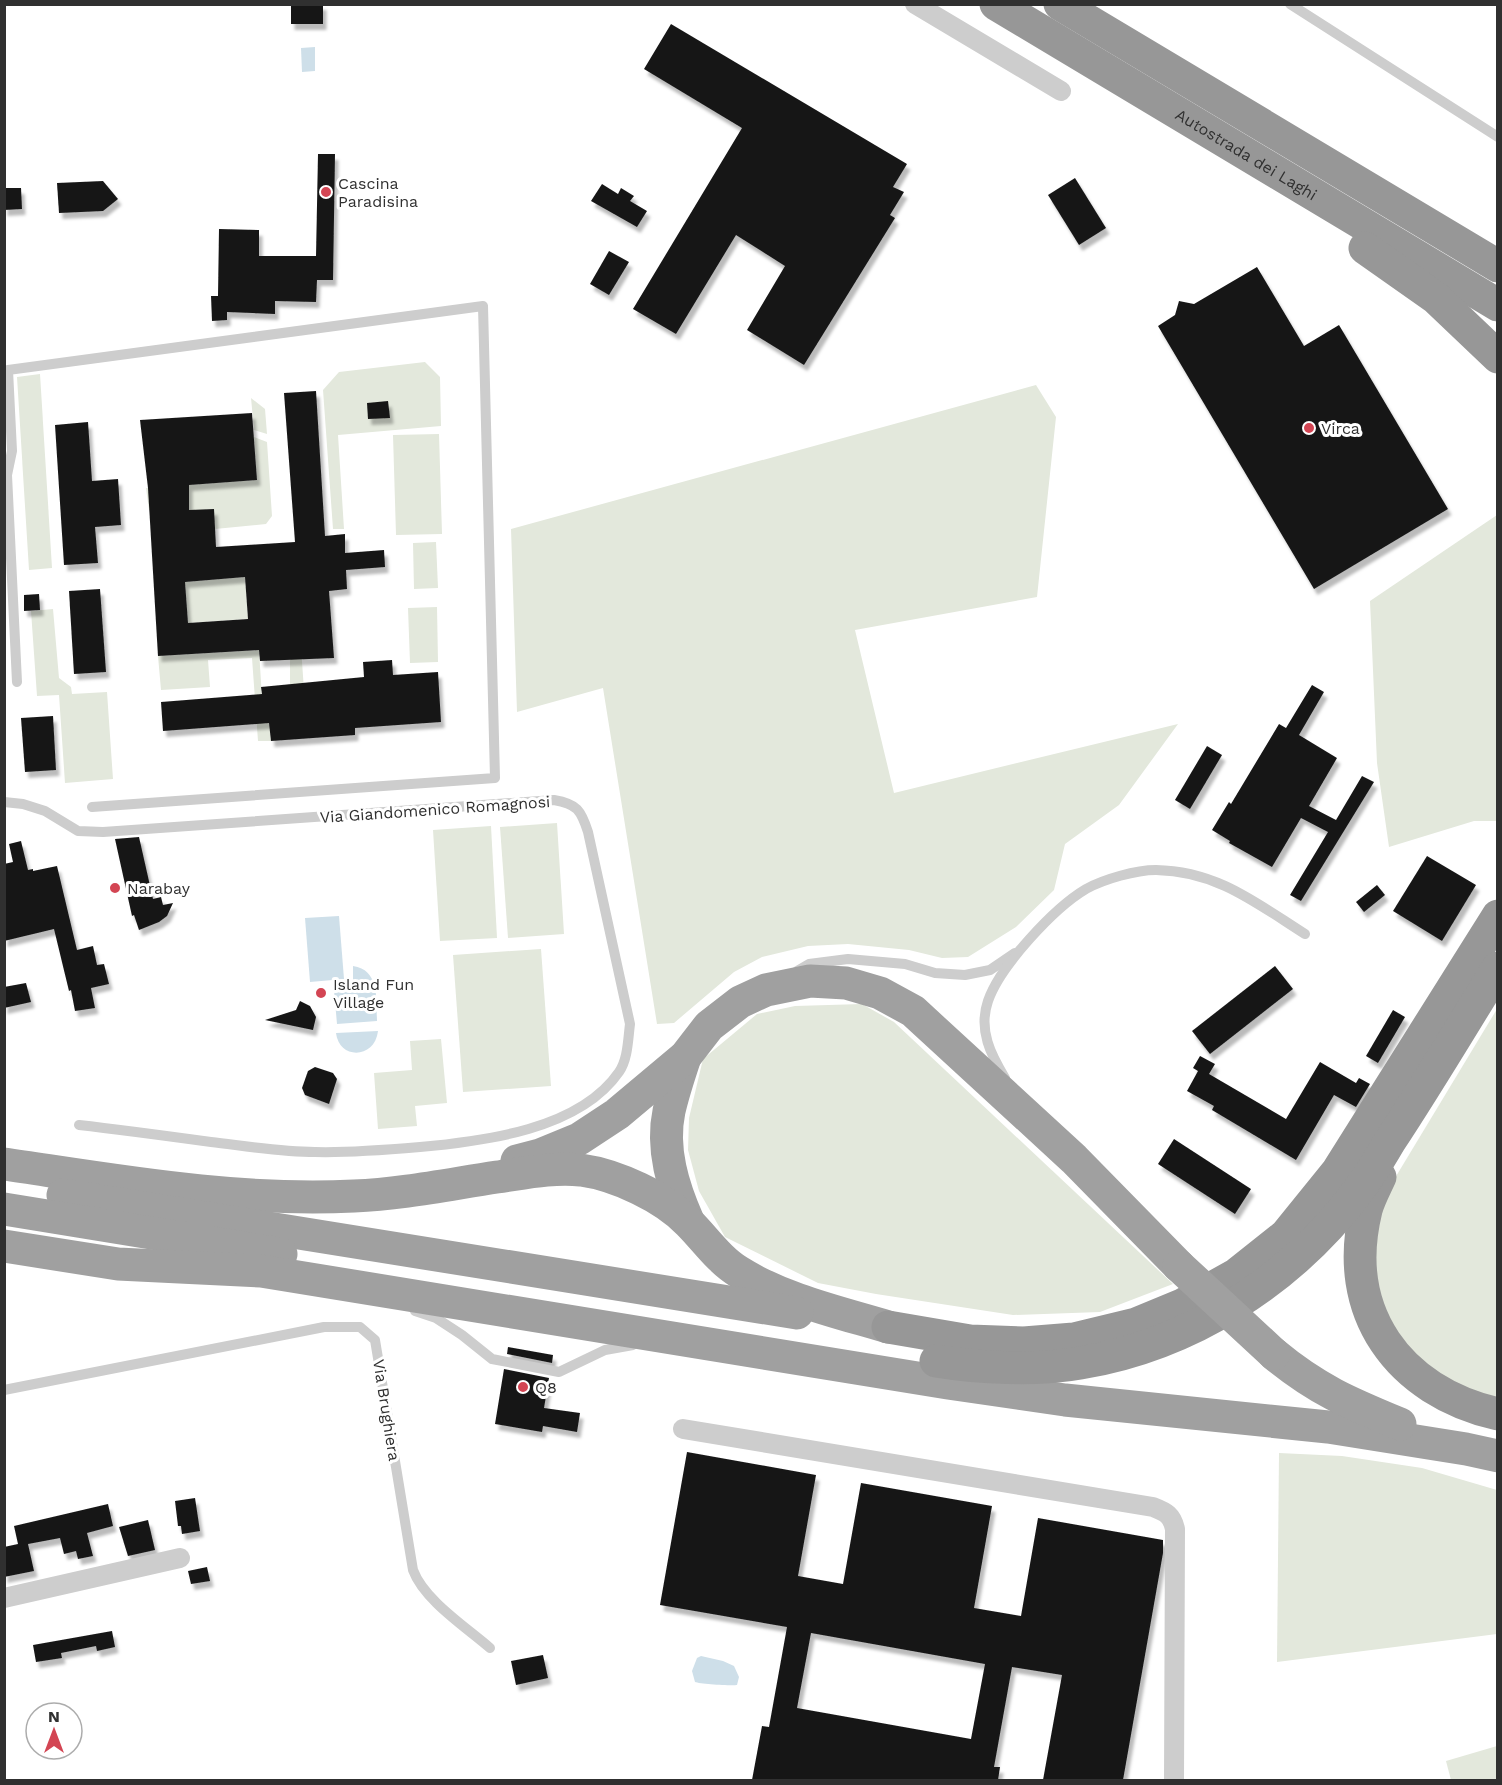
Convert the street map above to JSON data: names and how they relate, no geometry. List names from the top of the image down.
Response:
{
  "streets": {
    "highway": ["Autostrada dei Laghi"],
    "lane": ["Via Giandomenico Romagnosi", "Via Brughiera"]
  },
  "places": [
    "Cascina Paradisina",
    "Virca",
    "Narabay",
    "Island Fun Village",
    "Q8"
  ],
  "north": "top"
}
